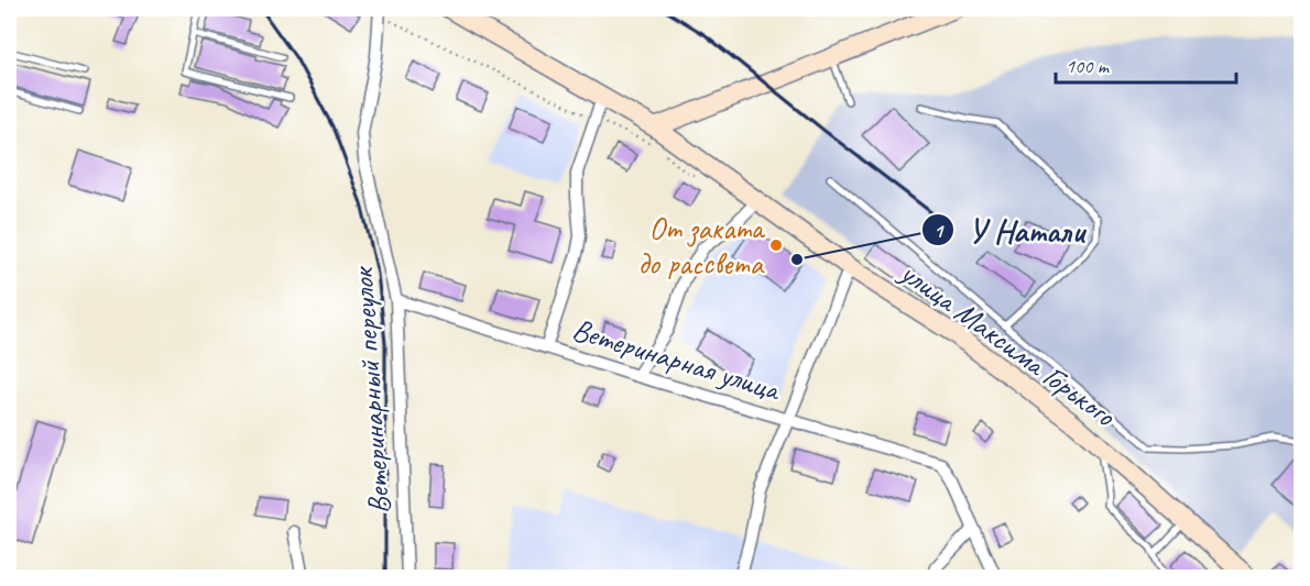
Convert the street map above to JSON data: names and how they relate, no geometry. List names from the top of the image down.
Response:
{
  "streets": {
    "street": ["улица Максима Горького", "Ветеринарная улица", "Ветеринарный переулок"]
  },
  "crossings": [
    ["Ветеринарная улица", "Ветеринарный переулок"]
  ],
  "places": ["От заката до рассвета", "У Натали"],
  "scale_bar": "100 m"
}
